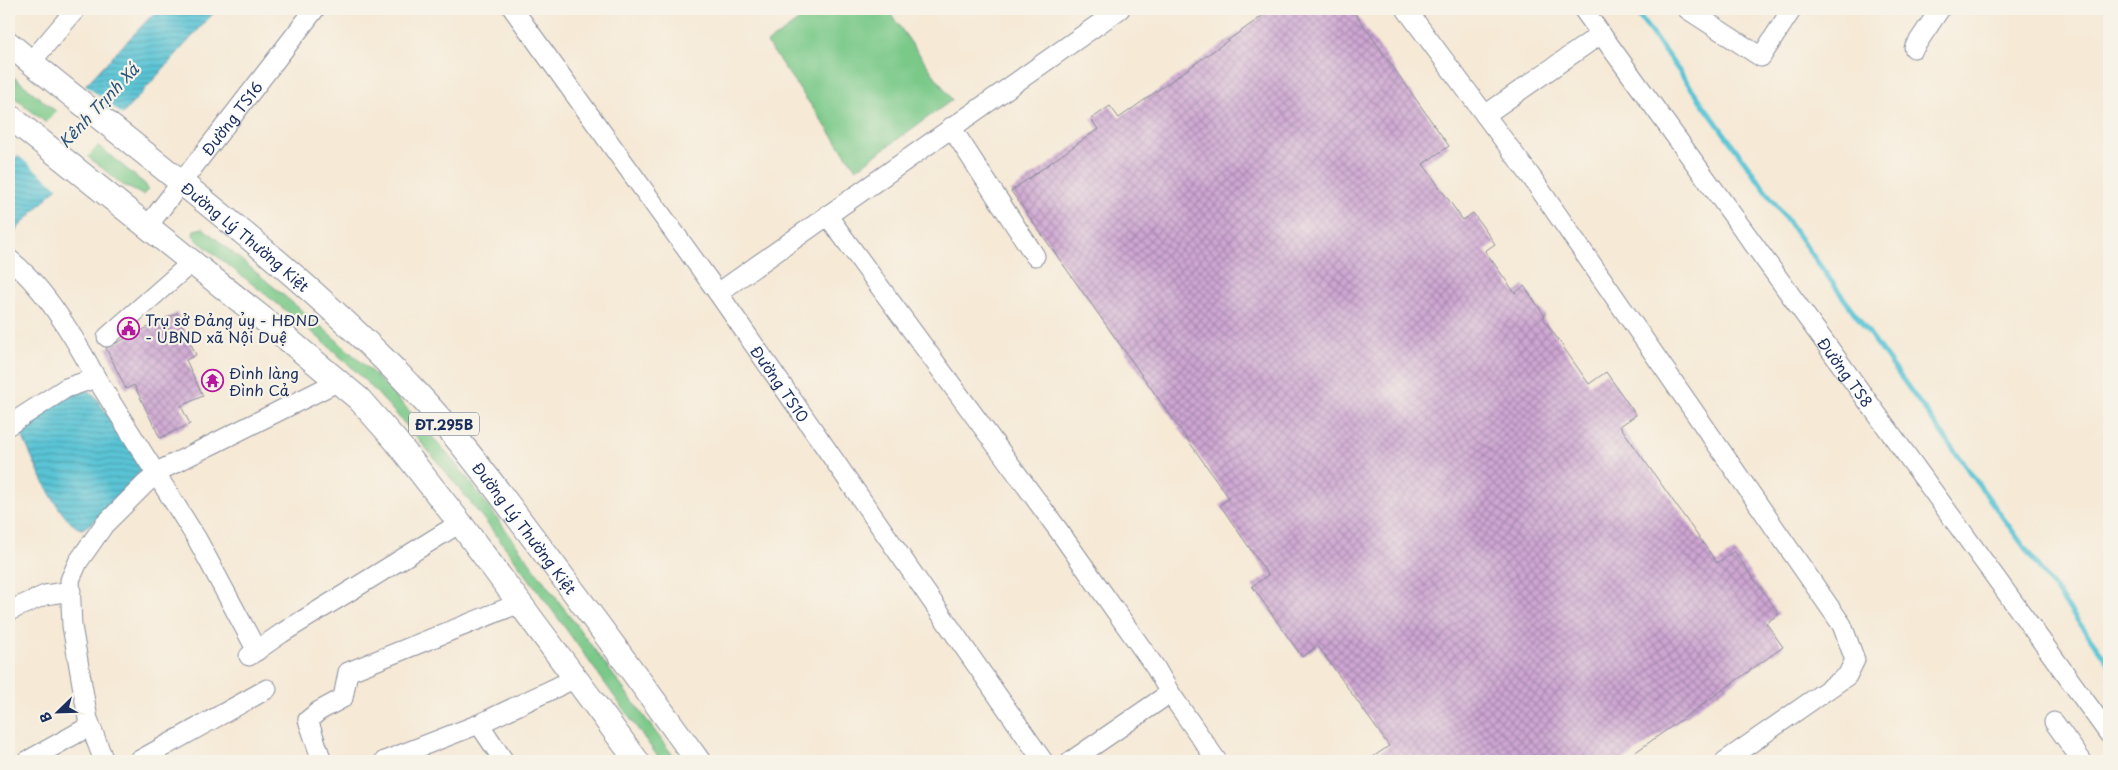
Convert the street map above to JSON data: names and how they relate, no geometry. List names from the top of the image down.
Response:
{
  "streets": {
    "main road": ["Đường Lý Thường Kiệt", "ĐT.295B"],
    "street": ["Đường TS16", "Đường TS8", "Đường TS10"]
  },
  "crossings": [
    ["Đường TS16", "Đường Lý Thường Kiệt"],
    ["Đường TS16", "ĐT.295B"]
  ],
  "water": ["Kênh Trịnh Xá"],
  "places": {
    "public building": ["Trụ sở Đảng ủy - HĐND - UBND xã Nội Duệ"],
    "temple": ["Đình làng Đình Cả"]
  },
  "north": "bottom left"
}
